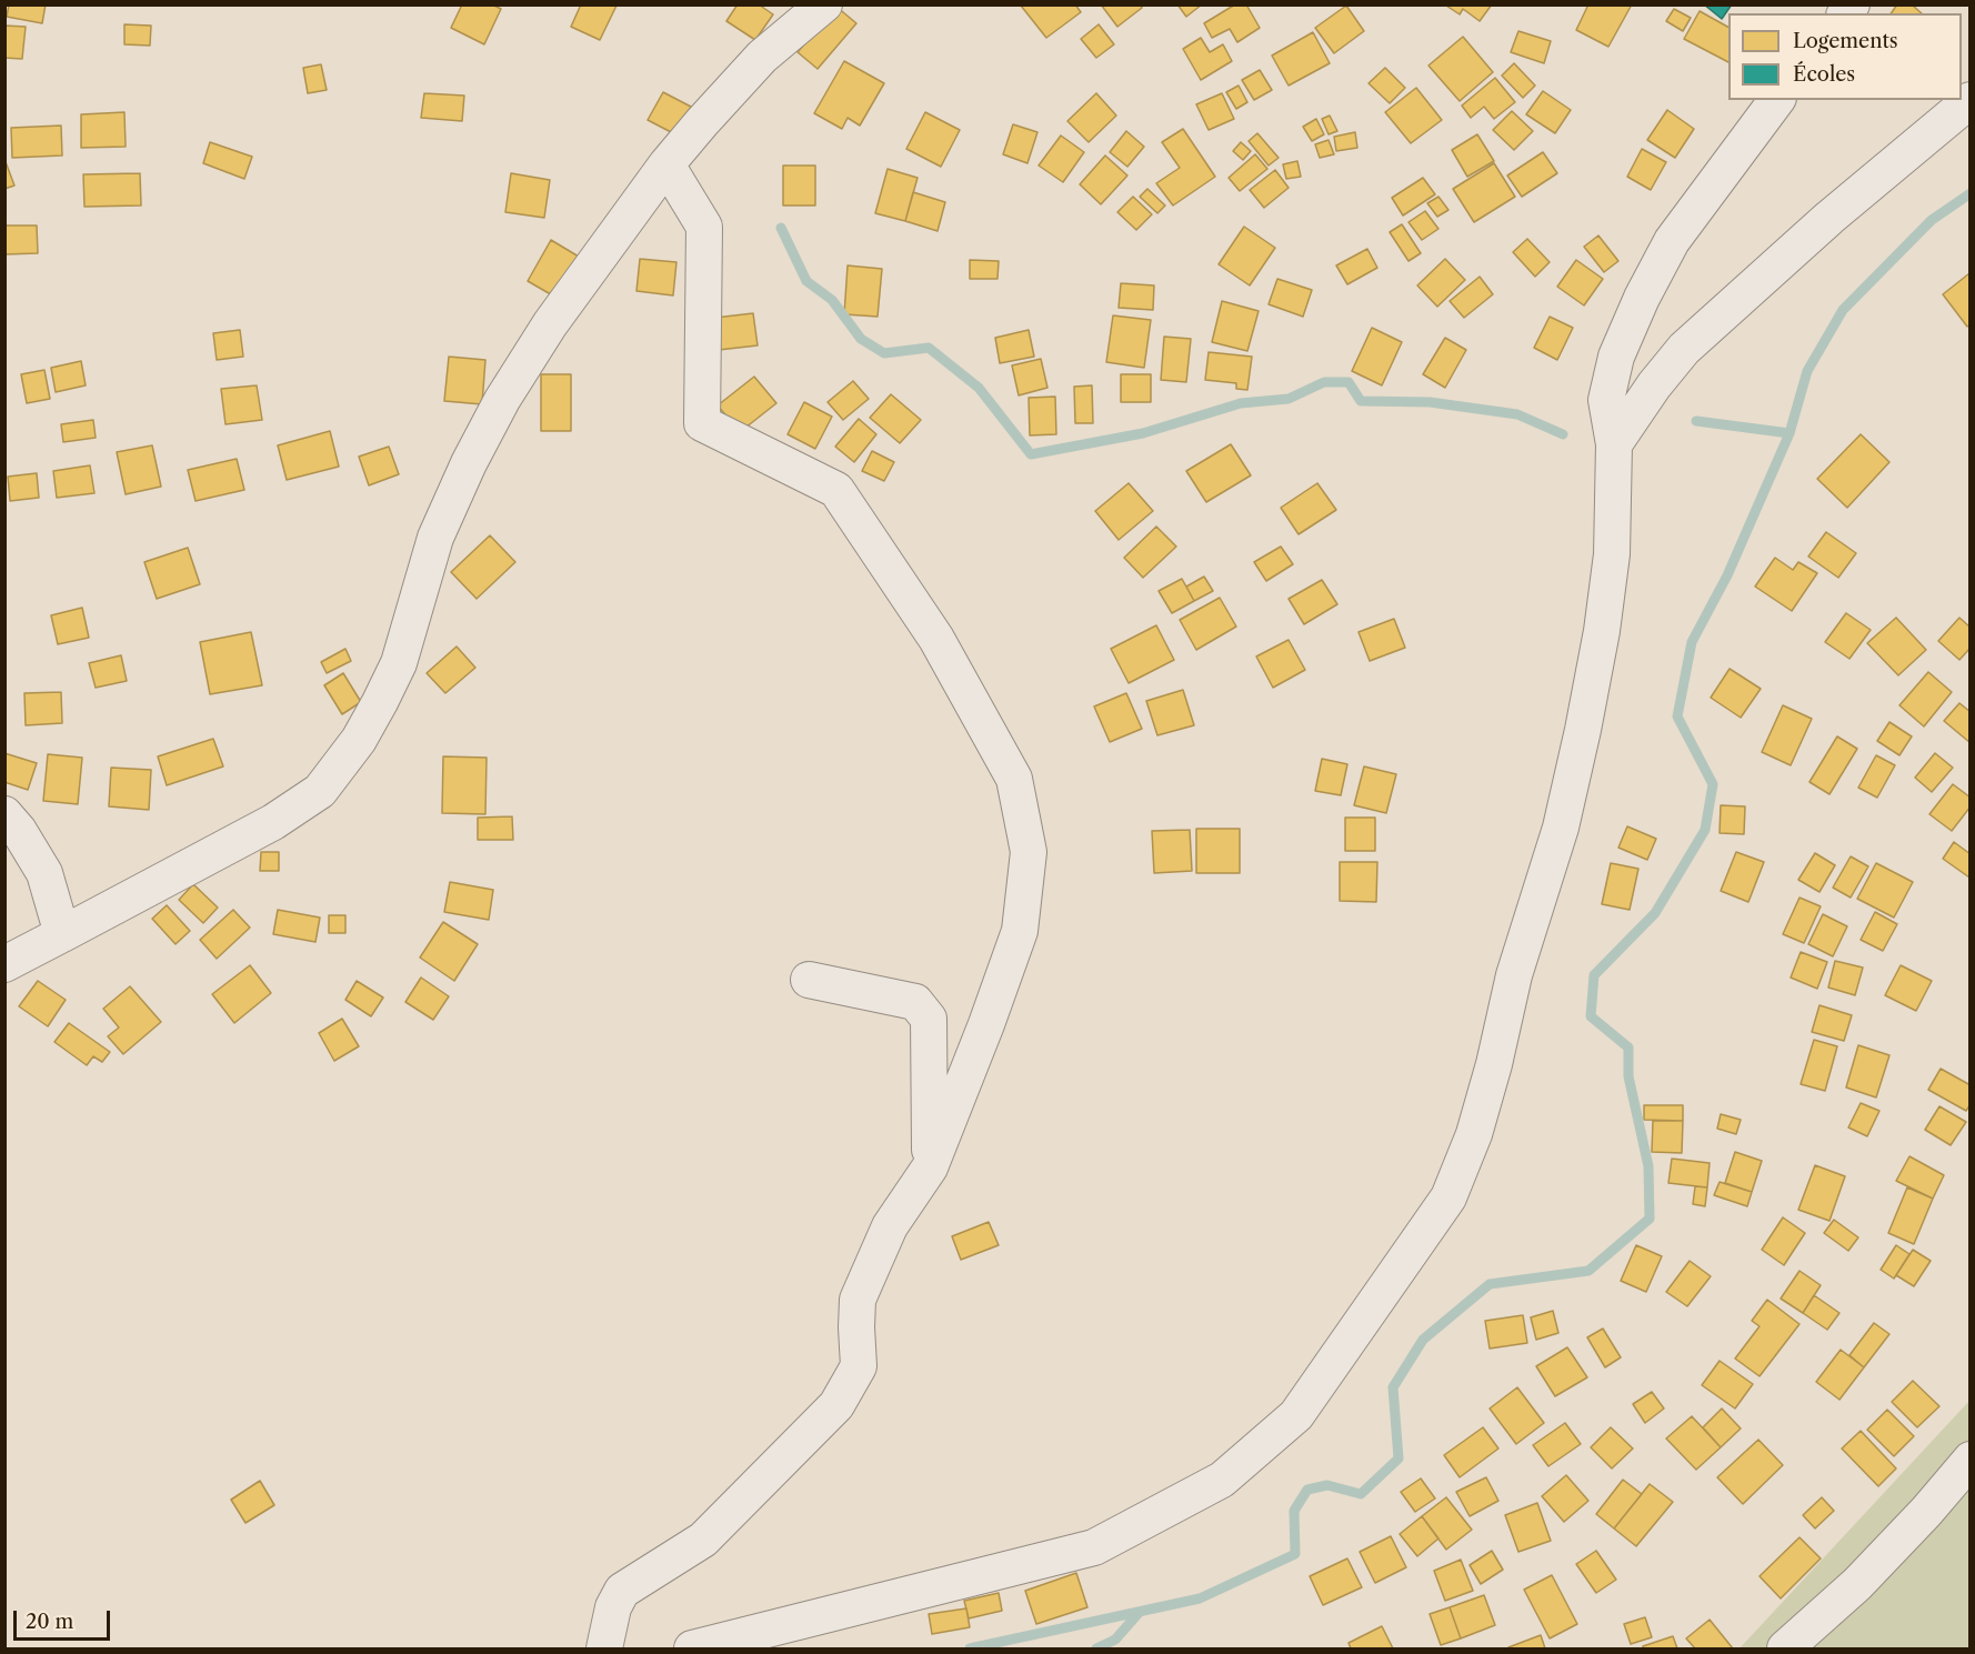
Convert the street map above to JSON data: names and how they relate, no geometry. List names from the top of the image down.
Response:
{
  "legend": ["Logements", "Écoles"],
  "scale_bar": "20 m"
}
